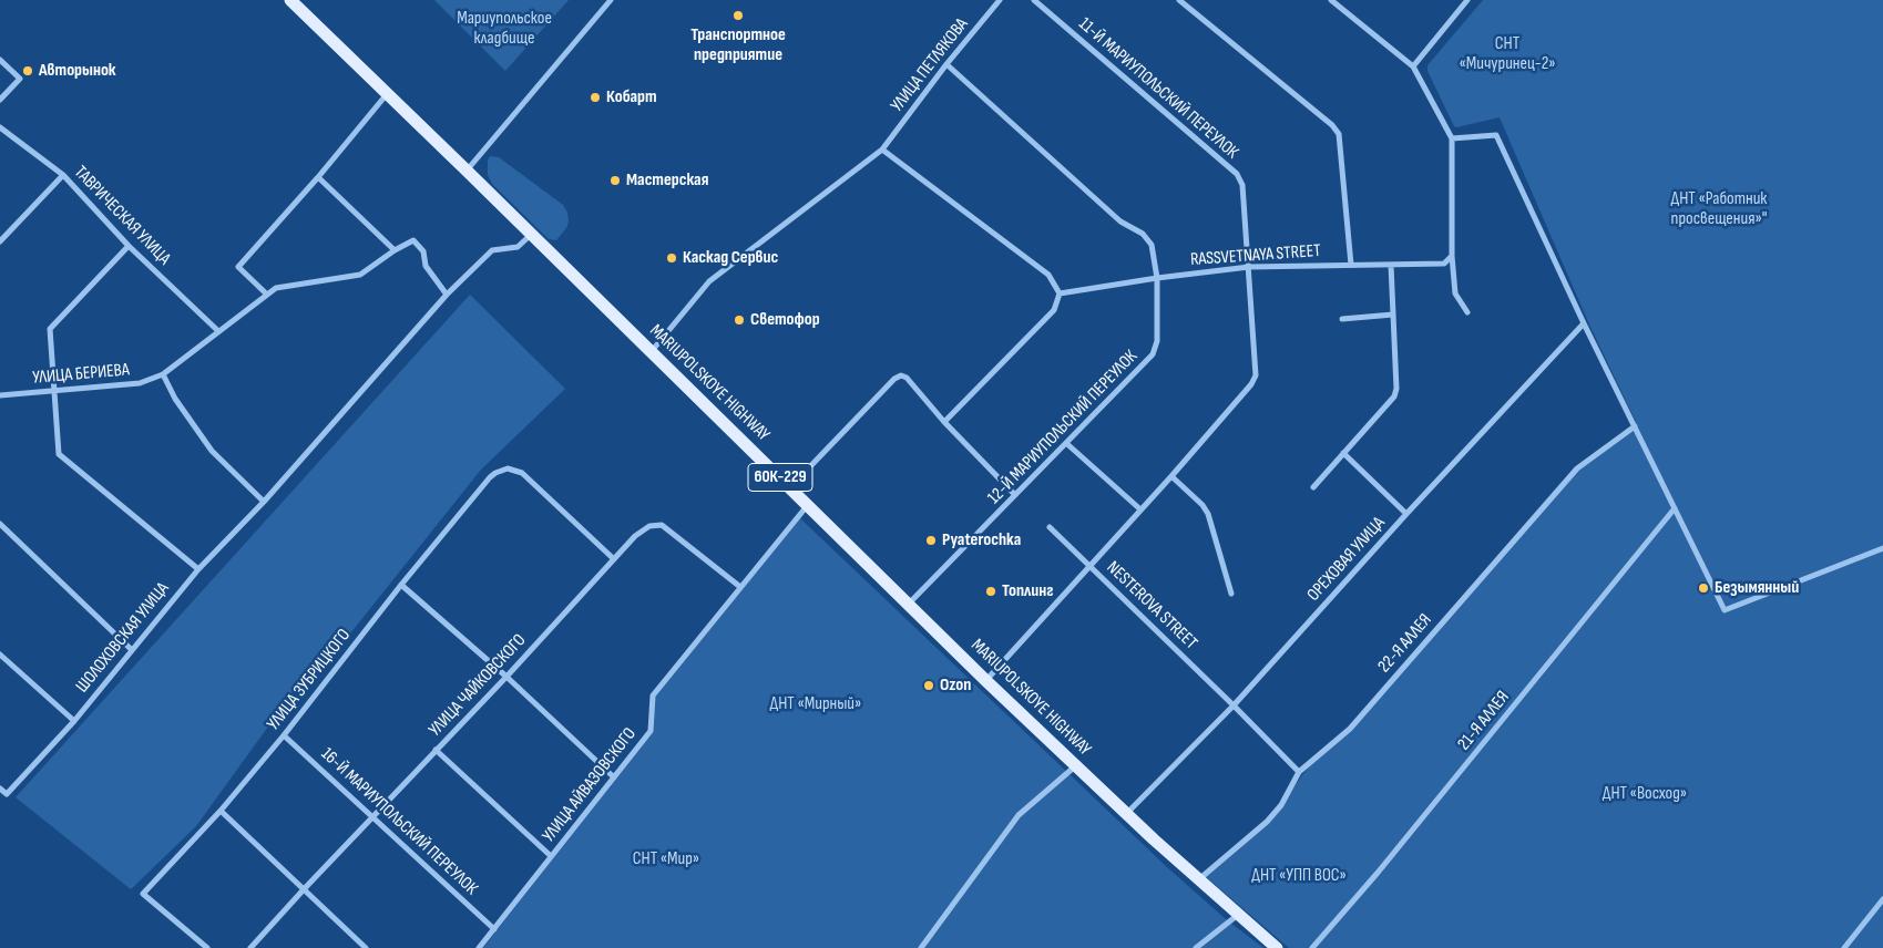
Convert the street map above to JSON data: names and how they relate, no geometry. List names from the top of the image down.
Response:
{
  "streets": {
    "main road": ["MARIUPOLSKOYE HIGHWAY", "60К-229"],
    "street": [
      "УЛИЦА ПЕТЛЯКОВА",
      "11-Й МАРИУПОЛЬСКИЙ ПЕРЕУЛОК",
      "ТАВРИЧЕСКАЯ УЛИЦА",
      "RASSVETNAYA STREET",
      "УЛИЦА БЕРИЕВА",
      "12-Й МАРИУПОЛЬСКИЙ ПЕРЕУЛОК",
      "ОРЕХОВАЯ УЛИЦА",
      "NESTEROVA STREET",
      "ШОЛОХОВСКАЯ УЛИЦА",
      "22-Я АЛЛЕЯ",
      "УЛИЦА ЗУБРИЦКОГО",
      "УЛИЦА ЧАЙКОВСКОГО",
      "21-Я АЛЛЕЯ",
      "УЛИЦА АЙВАЗОВСКОГО",
      "16-Й МАРИУПОЛЬСКИЙ ПЕРЕУЛОК"
    ]
  },
  "crossings": [
    ["УЛИЦА ПЕТЛЯКОВА", "MARIUPOLSKOYE HIGHWAY"],
    ["УЛИЦА ПЕТЛЯКОВА", "12-Й МАРИУПОЛЬСКИЙ ПЕРЕУЛОК"],
    ["11-Й МАРИУПОЛЬСКИЙ ПЕРЕУЛОК", "RASSVETNAYA STREET"],
    ["11-Й МАРИУПОЛЬСКИЙ ПЕРЕУЛОК", "MARIUPOLSKOYE HIGHWAY"],
    ["11-Й МАРИУПОЛЬСКИЙ ПЕРЕУЛОК", "NESTEROVA STREET"],
    ["ТАВРИЧЕСКАЯ УЛИЦА", "УЛИЦА БЕРИЕВА"],
    ["RASSVETNAYA STREET", "12-Й МАРИУПОЛЬСКИЙ ПЕРЕУЛОК"],
    ["MARIUPOLSKOYE HIGHWAY", "12-Й МАРИУПОЛЬСКИЙ ПЕРЕУЛОК"],
    ["MARIUPOLSKOYE HIGHWAY", "ОРЕХОВАЯ УЛИЦА"],
    ["MARIUPOLSKOYE HIGHWAY", "ШОЛОХОВСКАЯ УЛИЦА"],
    ["MARIUPOLSKOYE HIGHWAY", "22-Я АЛЛЕЯ"],
    ["MARIUPOLSKOYE HIGHWAY", "УЛИЦА АЙВАЗОВСКОГО"],
    ["ОРЕХОВАЯ УЛИЦА", "NESTEROVA STREET"],
    ["NESTEROVA STREET", "22-Я АЛЛЕЯ"],
    ["УЛИЦА ЗУБРИЦКОГО", "УЛИЦА ЧАЙКОВСКОГО"],
    ["УЛИЦА ЗУБРИЦКОГО", "16-Й МАРИУПОЛЬСКИЙ ПЕРЕУЛОК"],
    ["УЛИЦА ЧАЙКОВСКОГО", "УЛИЦА АЙВАЗОВСКОГО"],
    ["УЛИЦА ЧАЙКОВСКОГО", "16-Й МАРИУПОЛЬСКИЙ ПЕРЕУЛОК"],
    ["УЛИЦА АЙВАЗОВСКОГО", "16-Й МАРИУПОЛЬСКИЙ ПЕРЕУЛОК"]
  ],
  "parks": [
    "Мариупольское кладбище",
    "СНТ «Мичуринец-2»",
    "ДНТ «Работник просвещения»\"",
    "ДНТ «Мирный»",
    "ДНТ «Восход»",
    "СНТ «Мир»",
    "ДНТ «УПП ВОС»"
  ],
  "places": [
    "Транспортное предприятие",
    "Авторынок",
    "Кобарт",
    "Мастерская",
    "Каскад Сервис",
    "Светофор",
    "Pyaterochka",
    "Безымянный",
    "Топлинг",
    "Ozon"
  ]
}
